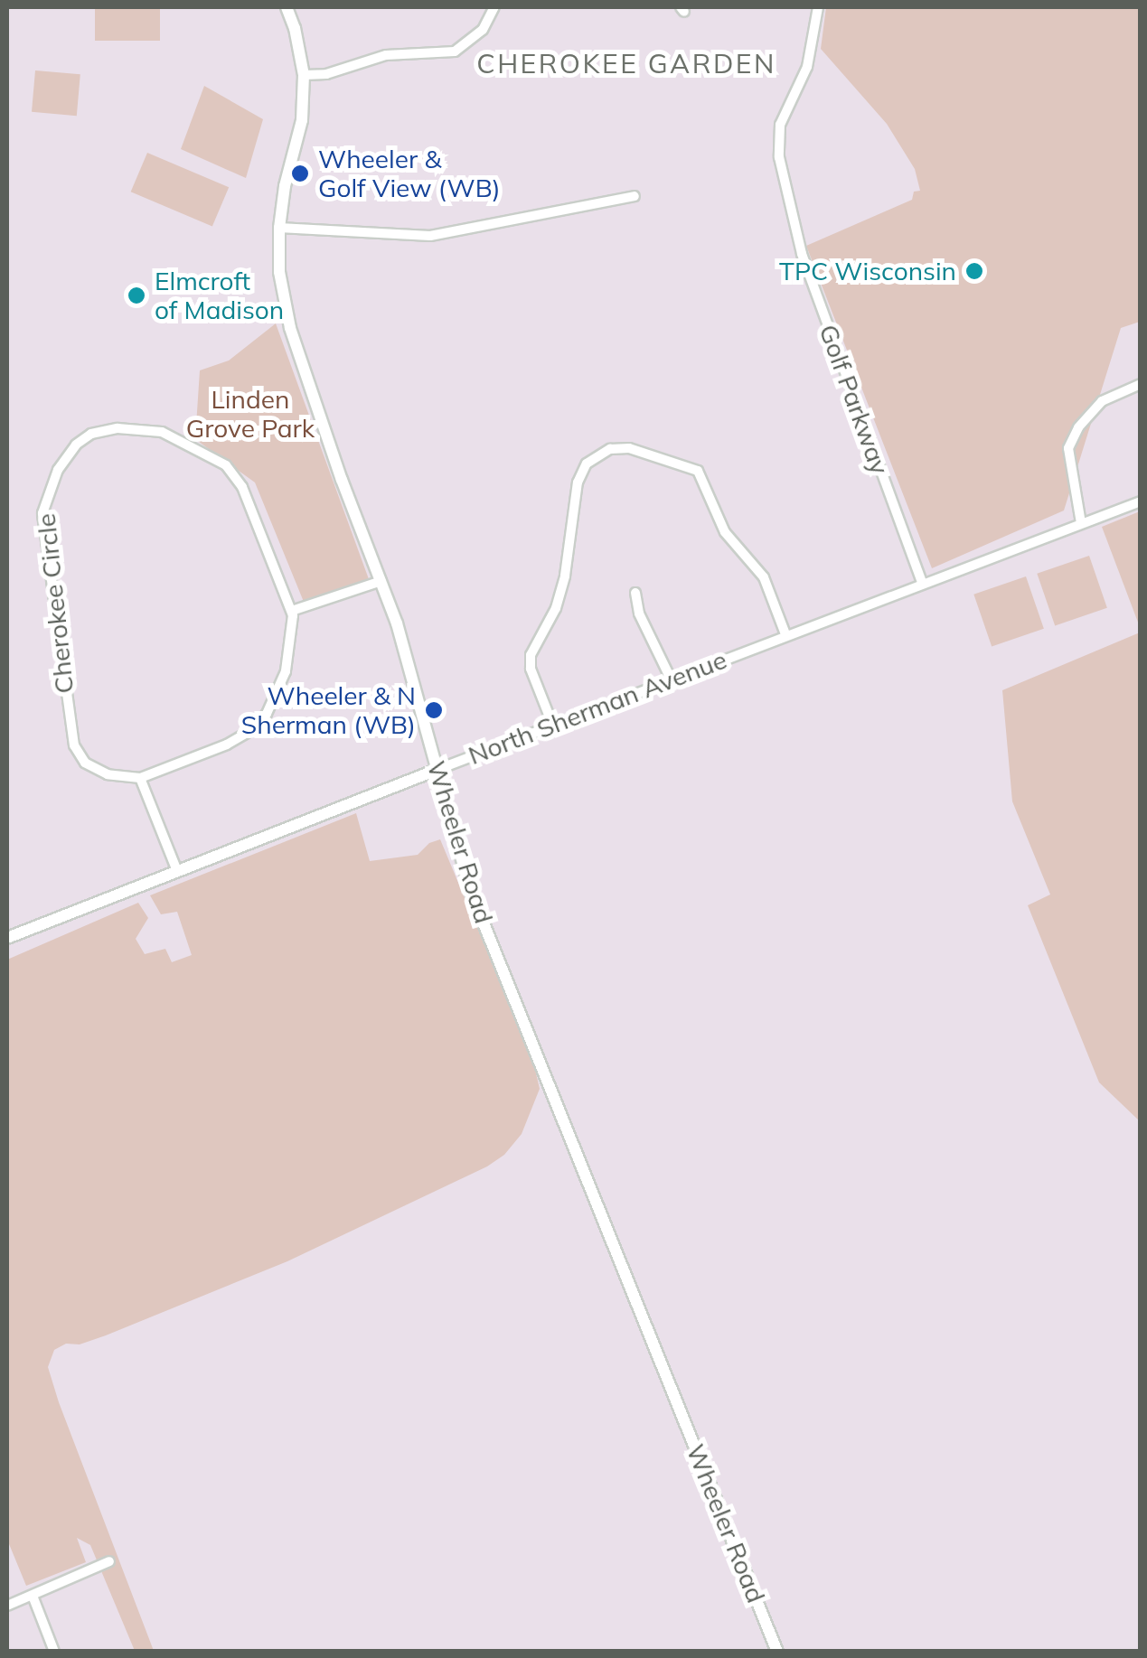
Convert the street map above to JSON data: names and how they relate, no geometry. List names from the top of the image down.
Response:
{
  "streets": {
    "street": [
      "Golf Parkway",
      "Cherokee Circle",
      "North Sherman Avenue",
      "Wheeler Road"
    ]
  },
  "crossings": [
    ["Golf Parkway", "North Sherman Avenue"],
    ["North Sherman Avenue", "Wheeler Road"]
  ],
  "districts": ["CHEROKEE GARDEN"],
  "parks": ["Linden Grove Park"],
  "places": [
    "Wheeler & Golf View (WB)",
    "TPC Wisconsin",
    "Elmcroft of Madison",
    "Wheeler & N Sherman (WB)"
  ]
}
